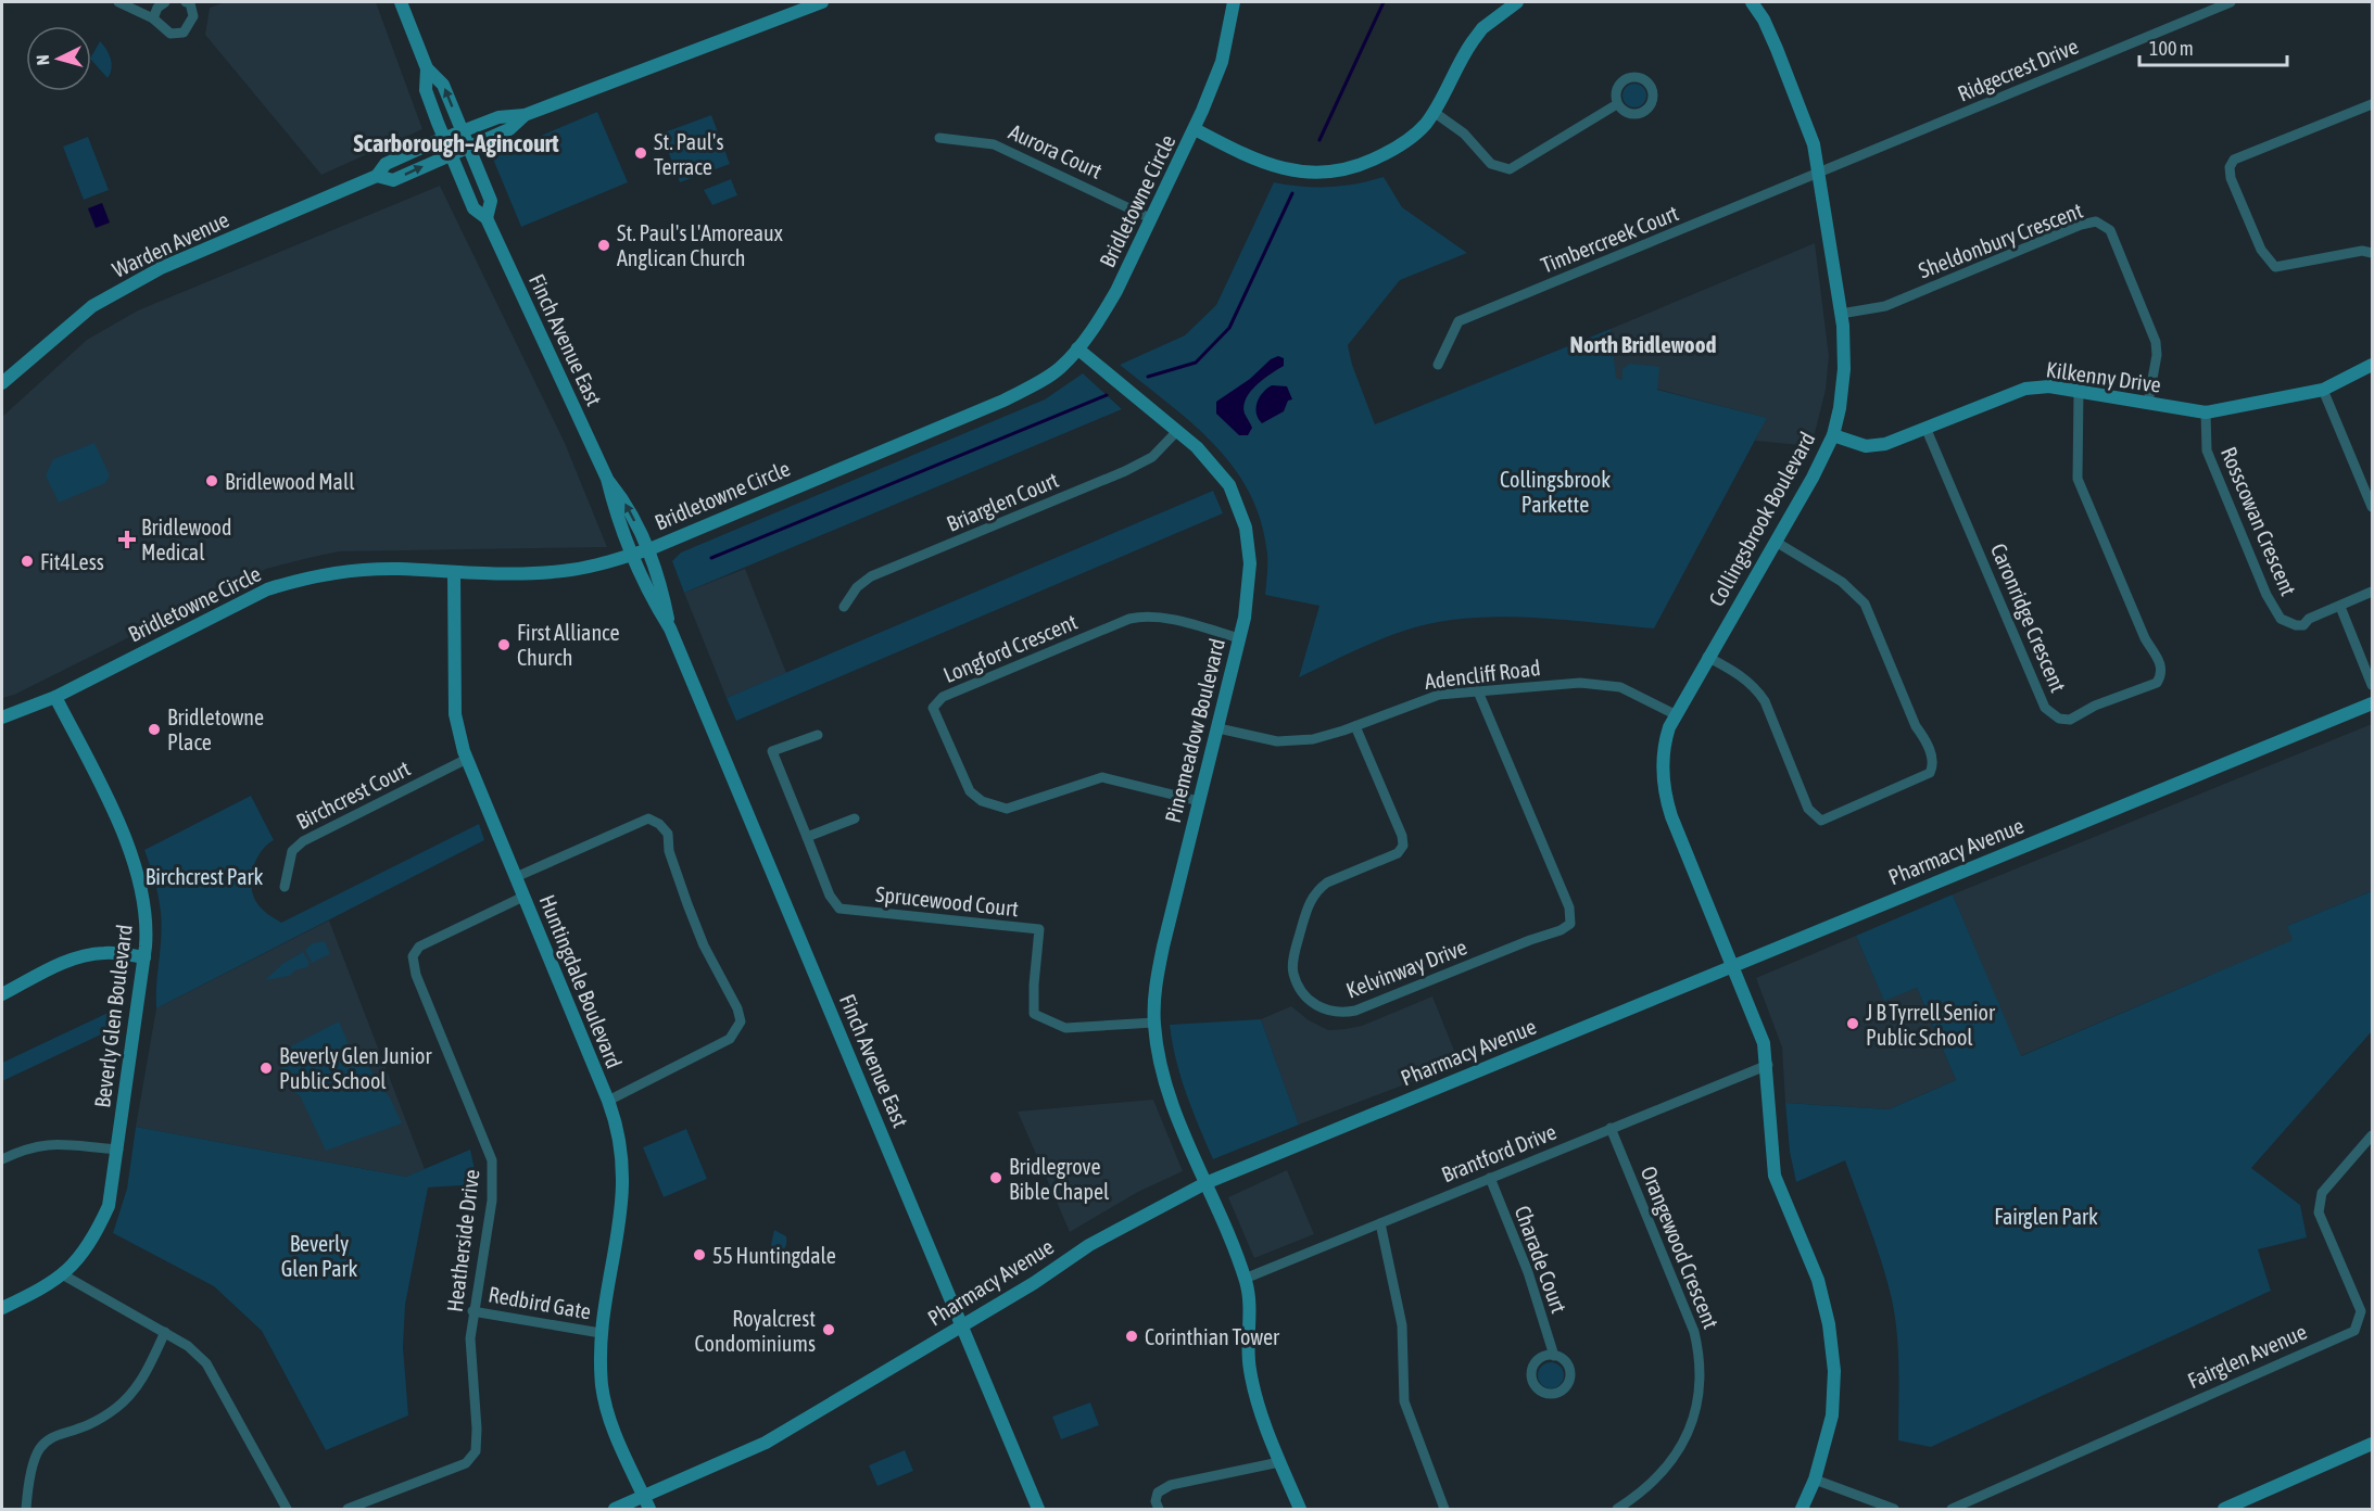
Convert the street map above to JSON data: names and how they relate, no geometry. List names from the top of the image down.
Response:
{
  "streets": {
    "street": [
      "Ridgecrest Drive",
      "Aurora Court",
      "Bridletowne Circle",
      "Timbercreek Court",
      "Sheldonbury Crescent",
      "Warden Avenue",
      "Finch Avenue East",
      "Kilkenny Drive",
      "Briarglen Court",
      "Collingsbrook Boulevard",
      "Rosscowan Crescent",
      "Caronridge Crescent",
      "Longford Crescent",
      "Adencliff Road",
      "Pinemeadow Boulevard",
      "Birchcrest Court",
      "Pharmacy Avenue",
      "Sprucewood Court",
      "Kelvinway Drive",
      "Huntingdale Boulevard",
      "Beverly Glen Boulevard",
      "Brantford Drive",
      "Heatherside Drive",
      "Orangewood Crescent",
      "Charade Court",
      "Redbird Gate",
      "Fairglen Avenue"
    ]
  },
  "crossings": [
    ["Ridgecrest Drive", "Timbercreek Court"],
    ["Ridgecrest Drive", "Collingsbrook Boulevard"],
    ["Aurora Court", "Bridletowne Circle"],
    ["Bridletowne Circle", "Finch Avenue East"],
    ["Bridletowne Circle", "Pinemeadow Boulevard"],
    ["Bridletowne Circle", "Huntingdale Boulevard"],
    ["Bridletowne Circle", "Beverly Glen Boulevard"],
    ["Timbercreek Court", "Collingsbrook Boulevard"],
    ["Sheldonbury Crescent", "Kilkenny Drive"],
    ["Sheldonbury Crescent", "Collingsbrook Boulevard"],
    ["Warden Avenue", "Finch Avenue East"],
    ["Finch Avenue East", "Pharmacy Avenue"],
    ["Kilkenny Drive", "Collingsbrook Boulevard"],
    ["Kilkenny Drive", "Rosscowan Crescent"],
    ["Kilkenny Drive", "Caronridge Crescent"],
    ["Briarglen Court", "Pinemeadow Boulevard"],
    ["Collingsbrook Boulevard", "Adencliff Road"],
    ["Collingsbrook Boulevard", "Pharmacy Avenue"],
    ["Collingsbrook Boulevard", "Brantford Drive"],
    ["Longford Crescent", "Pinemeadow Boulevard"],
    ["Adencliff Road", "Pinemeadow Boulevard"],
    ["Adencliff Road", "Kelvinway Drive"],
    ["Pinemeadow Boulevard", "Pharmacy Avenue"],
    ["Pinemeadow Boulevard", "Sprucewood Court"],
    ["Pinemeadow Boulevard", "Brantford Drive"],
    ["Birchcrest Court", "Huntingdale Boulevard"],
    ["Pharmacy Avenue", "Huntingdale Boulevard"],
    ["Huntingdale Boulevard", "Heatherside Drive"],
    ["Huntingdale Boulevard", "Redbird Gate"],
    ["Brantford Drive", "Orangewood Crescent"],
    ["Brantford Drive", "Charade Court"],
    ["Heatherside Drive", "Redbird Gate"]
  ],
  "districts": ["Scarborough–Agincourt", "North Bridlewood"],
  "parks": [
    "Collingsbrook Parkette",
    "Birchcrest Park",
    "Fairglen Park",
    "Beverly Glen Park"
  ],
  "places": {
    "other": [
      "St. Paul's Terrace",
      "St. Paul's L'Amoreaux Anglican Church",
      "Bridlewood Mall",
      "Fit4Less",
      "First Alliance Church",
      "Bridletowne Place",
      "J B Tyrrell Senior Public School",
      "Beverly Glen Junior Public School",
      "Bridlegrove Bible Chapel",
      "55 Huntingdale",
      "Royalcrest Condominiums",
      "Corinthian Tower"
    ],
    "health": ["Bridlewood Medical"]
  },
  "scale_bar": "100 m",
  "north": "left"
}
